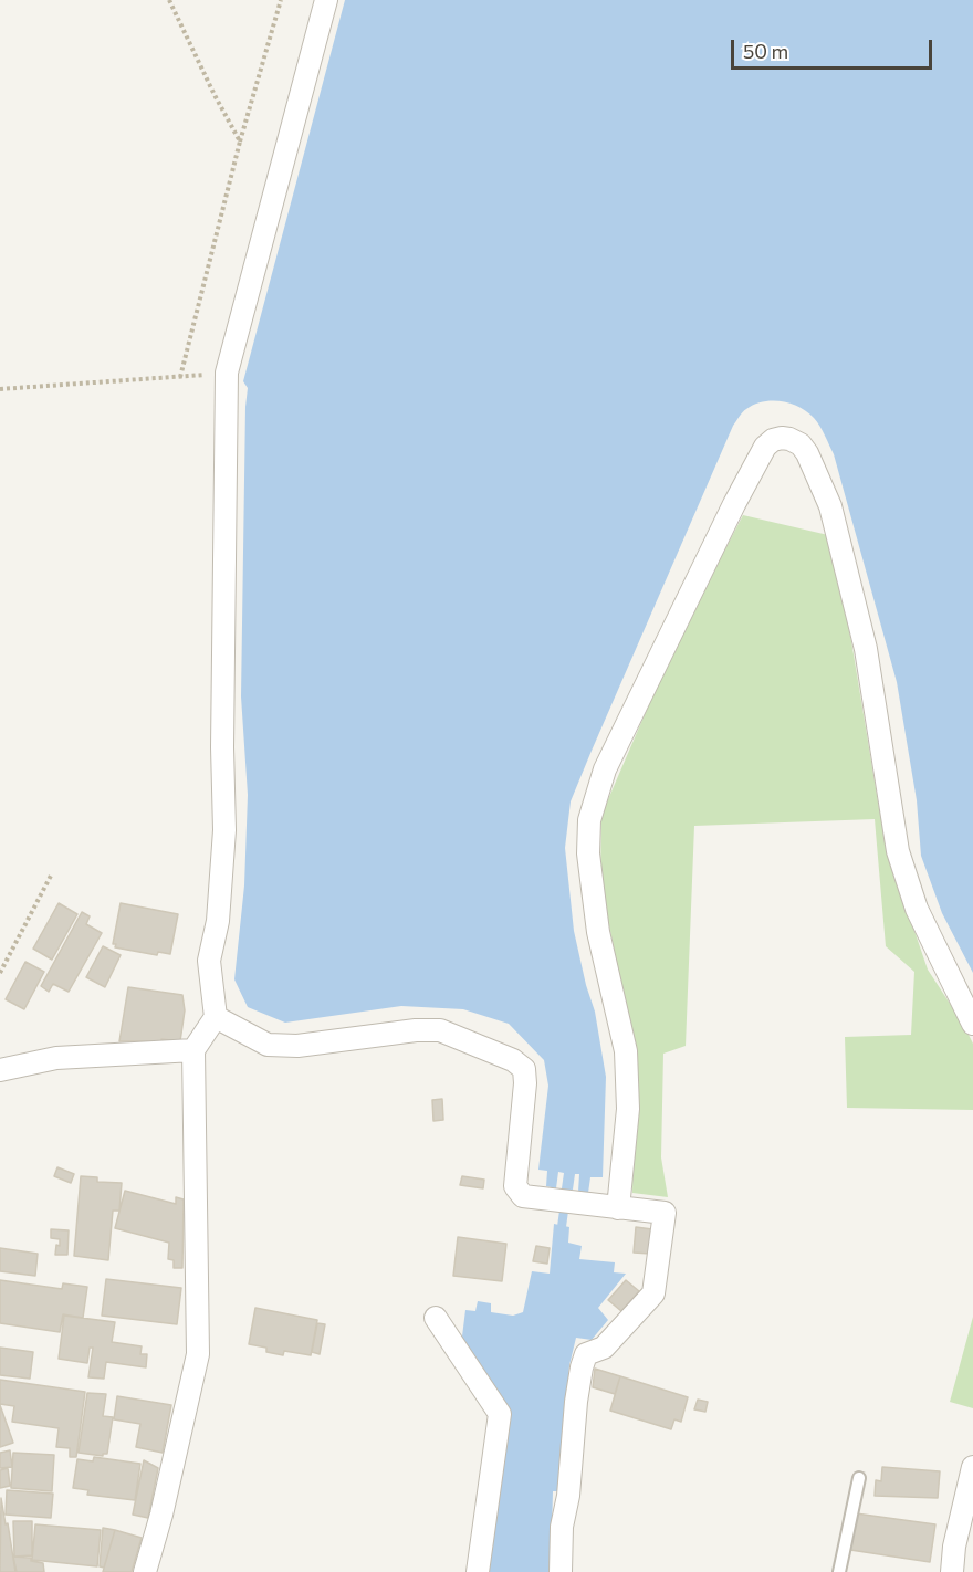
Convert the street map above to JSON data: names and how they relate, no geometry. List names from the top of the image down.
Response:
{
  "scale_bar": "50 m"
}
